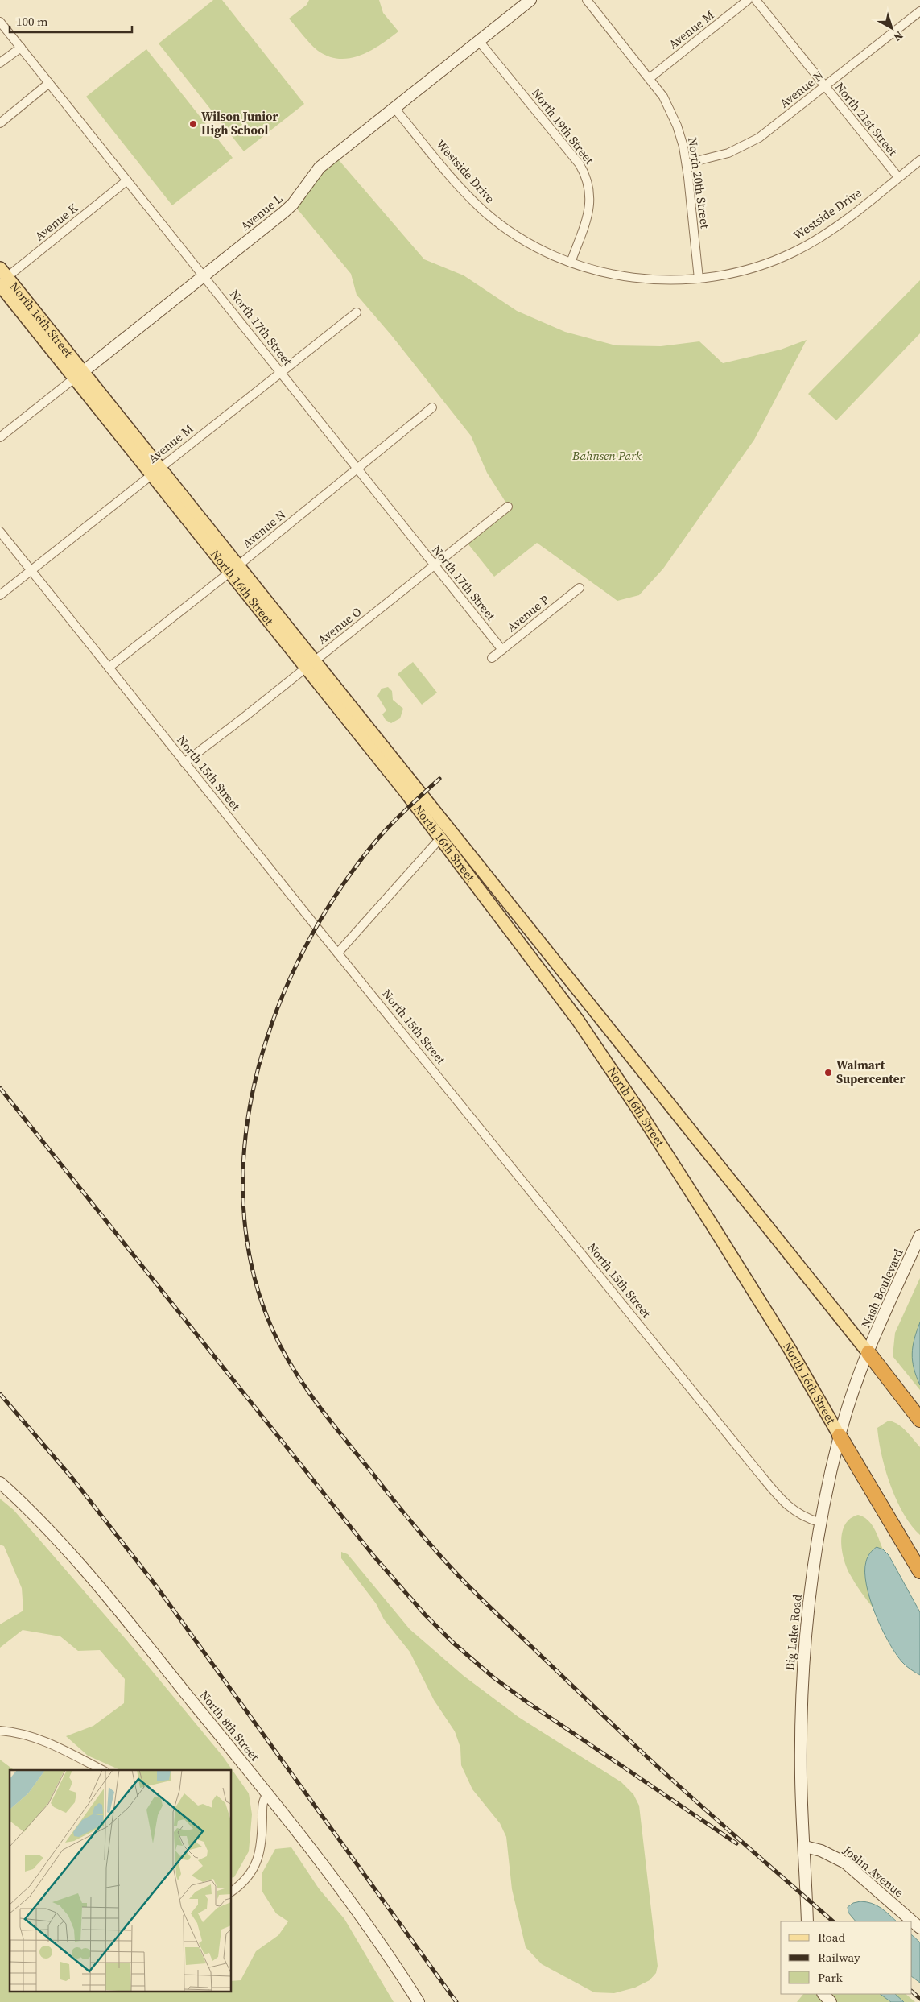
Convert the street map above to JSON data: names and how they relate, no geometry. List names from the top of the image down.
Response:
{
  "streets": {
    "main road": ["North 16th Street"],
    "street": [
      "Avenue M",
      "Avenue N",
      "North 21st Street",
      "North 19th Street",
      "Westside Drive",
      "North 20th Street",
      "Avenue L",
      "Avenue K",
      "North 17th Street",
      "Avenue P",
      "Avenue O",
      "North 15th Street",
      "Nash Boulevard",
      "Big Lake Road",
      "North 8th Street",
      "Joslin Avenue"
    ]
  },
  "crossings": [
    ["Avenue M", "North 20th Street"],
    ["Avenue M", "North 16th Street"],
    ["Avenue M", "North 17th Street"],
    ["Avenue M", "North 15th Street"],
    ["Avenue N", "North 21st Street"],
    ["Avenue N", "North 20th Street"],
    ["Avenue N", "North 16th Street"],
    ["Avenue N", "North 17th Street"],
    ["Avenue N", "North 15th Street"],
    ["North 21st Street", "Westside Drive"],
    ["North 19th Street", "Westside Drive"],
    ["North 19th Street", "Avenue L"],
    ["Westside Drive", "North 20th Street"],
    ["Westside Drive", "Avenue L"],
    ["Avenue L", "North 16th Street"],
    ["Avenue L", "North 17th Street"],
    ["Avenue K", "North 16th Street"],
    ["Avenue K", "North 17th Street"],
    ["North 16th Street", "Avenue O"],
    ["North 16th Street", "Nash Boulevard"],
    ["North 16th Street", "Big Lake Road"],
    ["North 17th Street", "Avenue P"],
    ["North 17th Street", "Avenue O"],
    ["Avenue O", "North 15th Street"],
    ["North 15th Street", "Big Lake Road"],
    ["Nash Boulevard", "Big Lake Road"],
    ["Big Lake Road", "Joslin Avenue"]
  ],
  "parks": ["Bahnsen Park"],
  "places": ["Wilson Junior High School", "Walmart Supercenter"],
  "legend": ["Road", "Railway", "Park"],
  "scale_bar": "100 m",
  "north": "bottom right"
}
